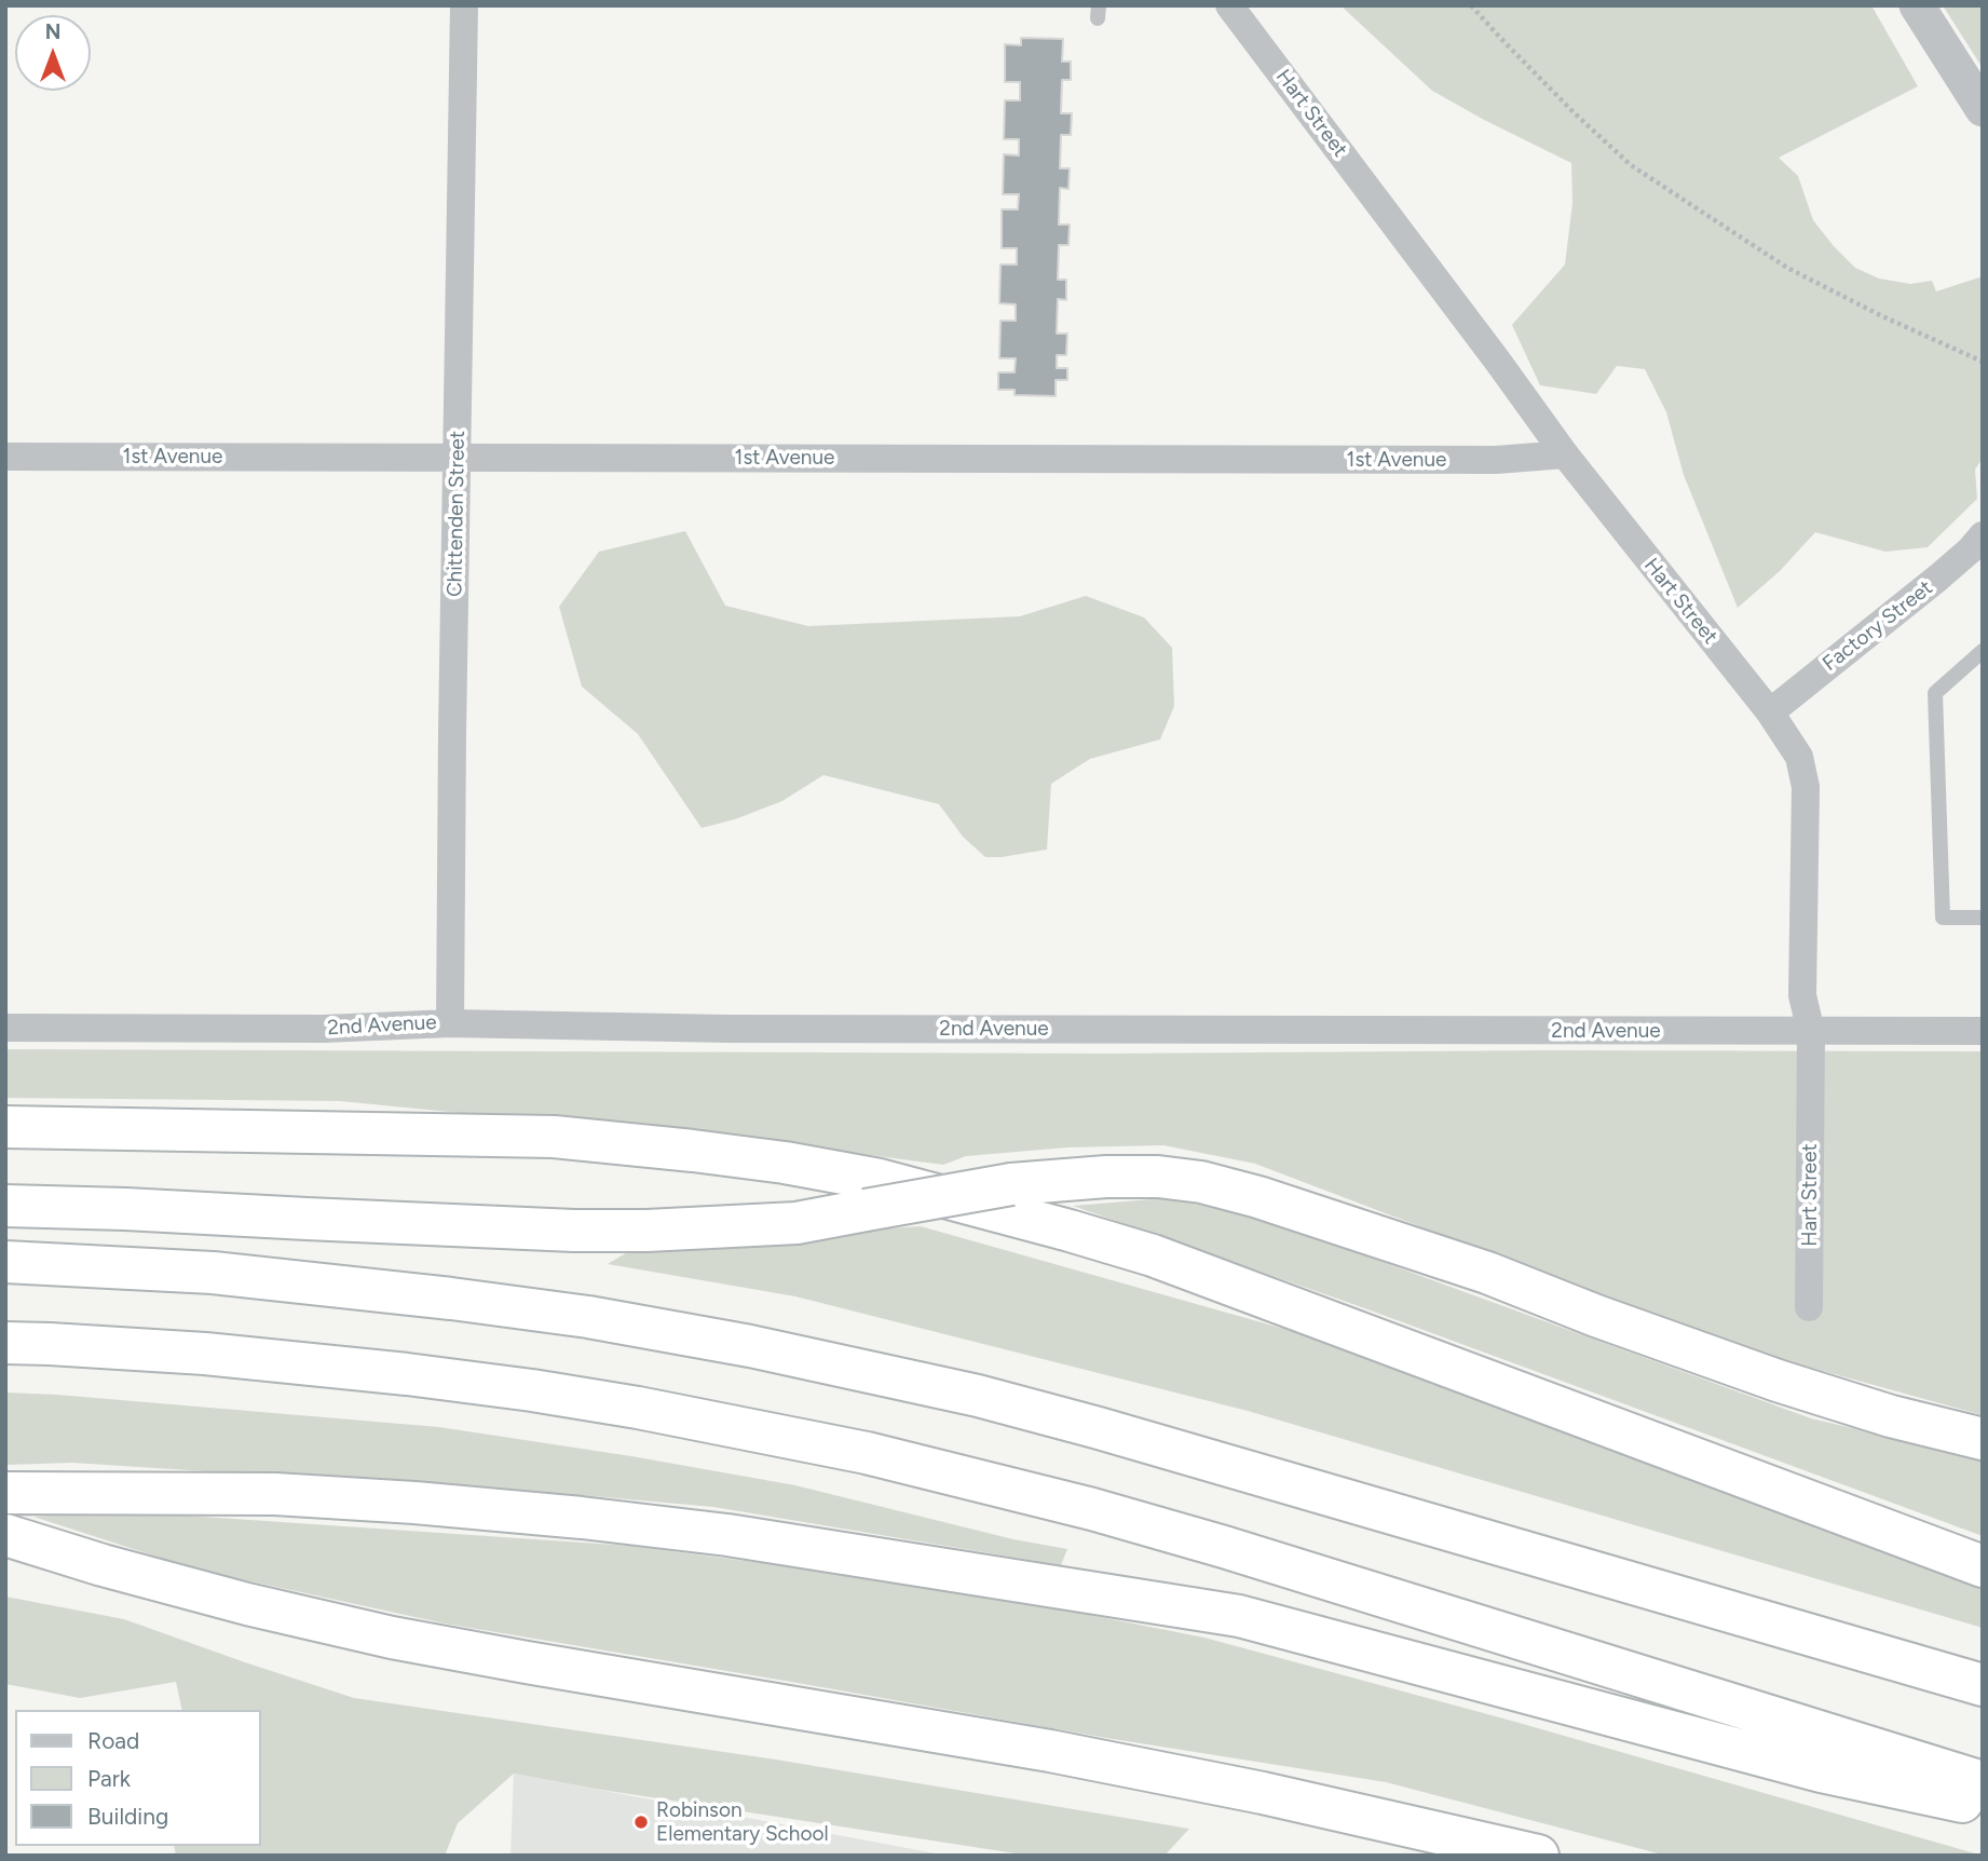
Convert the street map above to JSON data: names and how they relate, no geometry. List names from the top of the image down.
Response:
{
  "streets": {
    "street": [
      "Hart Street",
      "1st Avenue",
      "Chittenden Street",
      "Factory Street",
      "2nd Avenue"
    ]
  },
  "crossings": [
    ["Hart Street", "1st Avenue"],
    ["Hart Street", "Factory Street"],
    ["Hart Street", "2nd Avenue"],
    ["1st Avenue", "Chittenden Street"],
    ["Chittenden Street", "2nd Avenue"]
  ],
  "places": ["Robinson Elementary School"],
  "legend": ["Road", "Park", "Building"],
  "north": "top"
}
